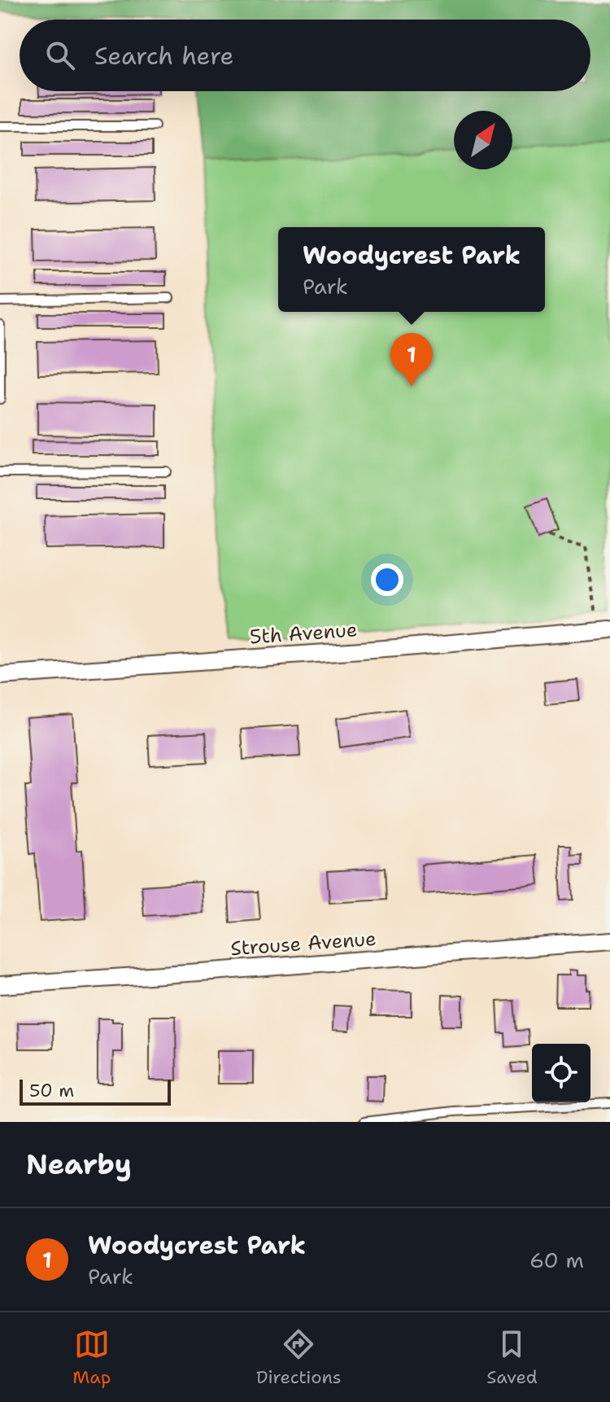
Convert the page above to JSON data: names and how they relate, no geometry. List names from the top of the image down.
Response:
{
  "streets": {
    "street": ["5th Avenue", "Strouse Avenue"]
  },
  "scale_bar": "50 m",
  "north": "top right",
  "page": {
    "search": "Search here",
    "popup": ["Woodycrest Park", "Park"],
    "pins": "1",
    "scale": "50 m",
    "heading": "Nearby",
    "list": [
      {
        "mark": "1",
        "name": "Woodycrest Park",
        "note": "Park",
        "value": "60 m"
      }
    ],
    "nav": ["Map", "Directions", "Saved"]
  }
}
